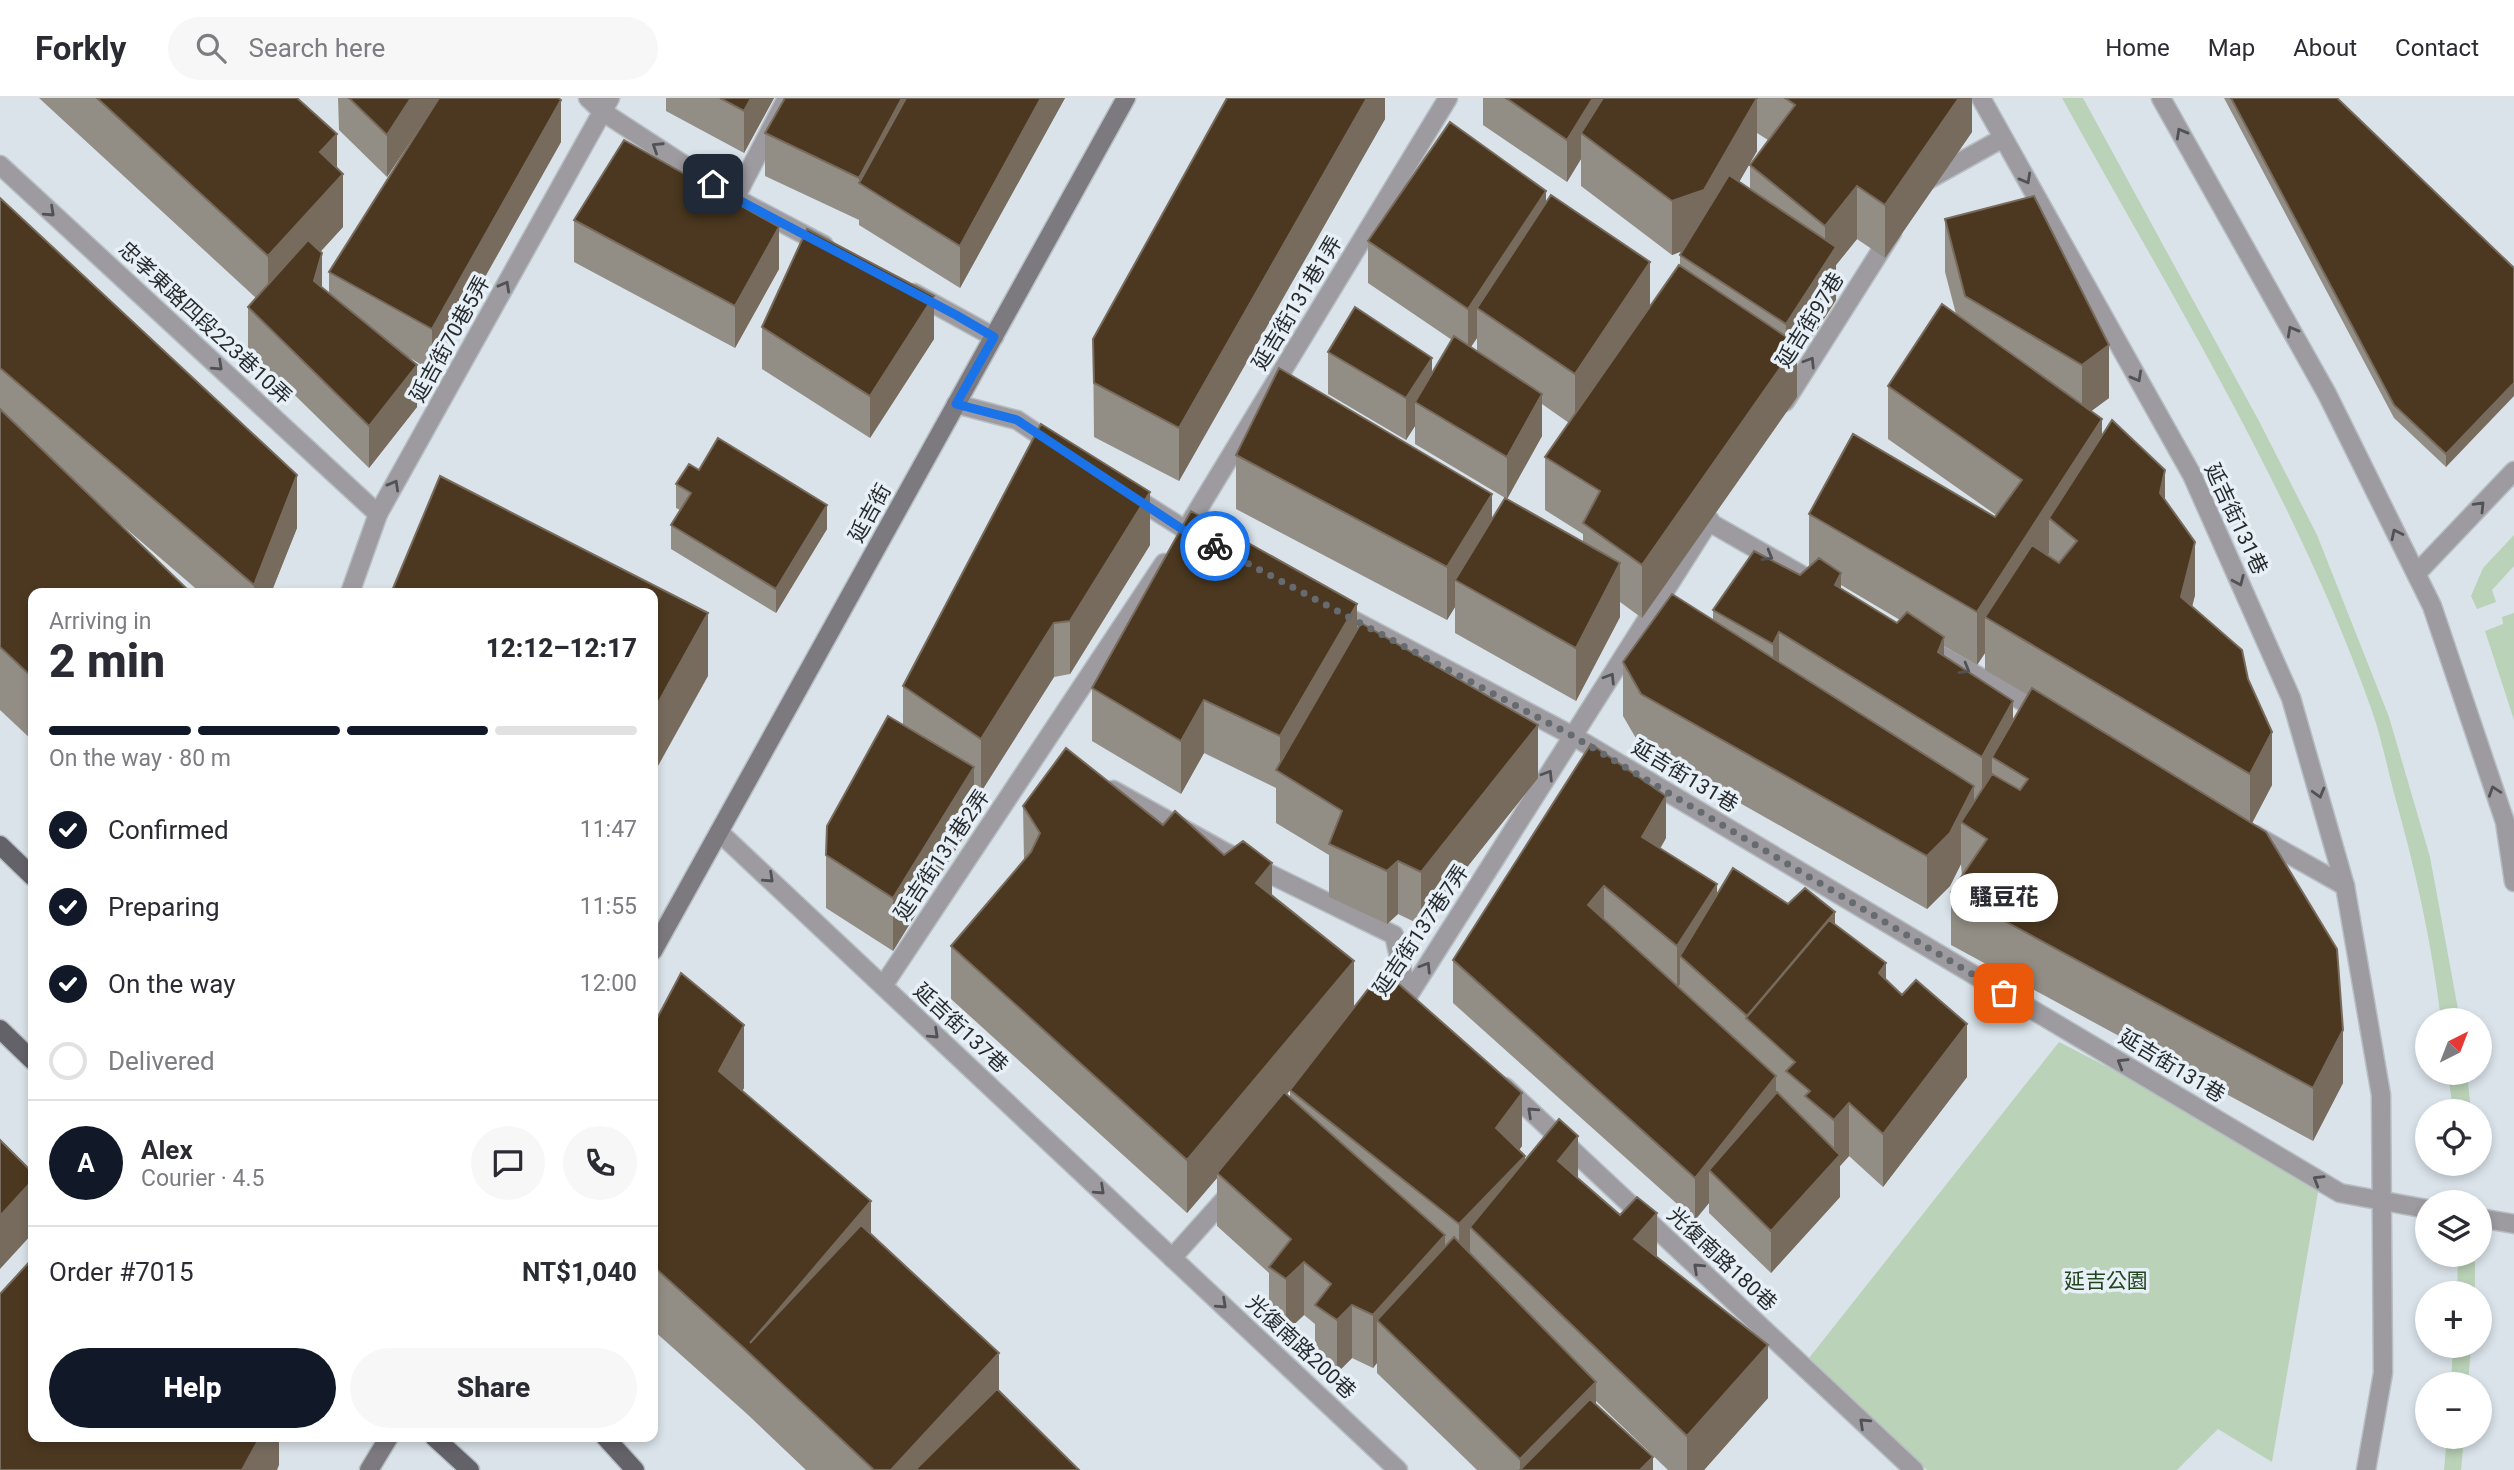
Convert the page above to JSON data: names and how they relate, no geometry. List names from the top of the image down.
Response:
{
  "streets": {
    "street": [
      "延吉街131巷1弄",
      "延吉街97巷",
      "忠孝東路四段223巷10弄",
      "延吉街70巷5弄",
      "延吉街",
      "延吉街131巷",
      "延吉街131巷2弄",
      "延吉街137巷7弄",
      "延吉街137巷",
      "光復南路180巷",
      "光復南路200巷"
    ]
  },
  "crossings": [
    ["延吉街131巷1弄", "延吉街131巷2弄"],
    ["忠孝東路四段223巷10弄", "延吉街70巷5弄"],
    ["延吉街", "延吉街137巷"],
    ["延吉街131巷", "延吉街137巷7弄"],
    ["延吉街131巷2弄", "延吉街137巷"],
    ["延吉街137巷", "光復南路200巷"]
  ],
  "one_way": [
    "延吉街97巷",
    "忠孝東路四段223巷10弄",
    "延吉街70巷5弄",
    "延吉街137巷7弄",
    "延吉街137巷",
    "光復南路180巷",
    "光復南路200巷"
  ],
  "parks": ["延吉公園"],
  "places": ["騷豆花"],
  "north": "top right",
  "page": {
    "header": "Forkly",
    "search": "Search here",
    "nav": [
      "Home",
      "Map",
      "About",
      "Contact"
    ],
    "heading": ["2 min", "Arriving in", "12:12–12:17"],
    "panel": [
      "Alex",
      "Courier · 4.5",
      "Order #7015",
      "NT$1,040"
    ],
    "bar": "On the way · 80 m",
    "list": [
      ["Confirmed", "11:47"],
      ["Preparing", "11:55"],
      ["On the way", "12:00"],
      "Delivered"
    ],
    "bubble": "騷豆花",
    "map_buttons": ["+", "−"],
    "round": "A",
    "buttons": ["Help", "Share"]
  }
}
